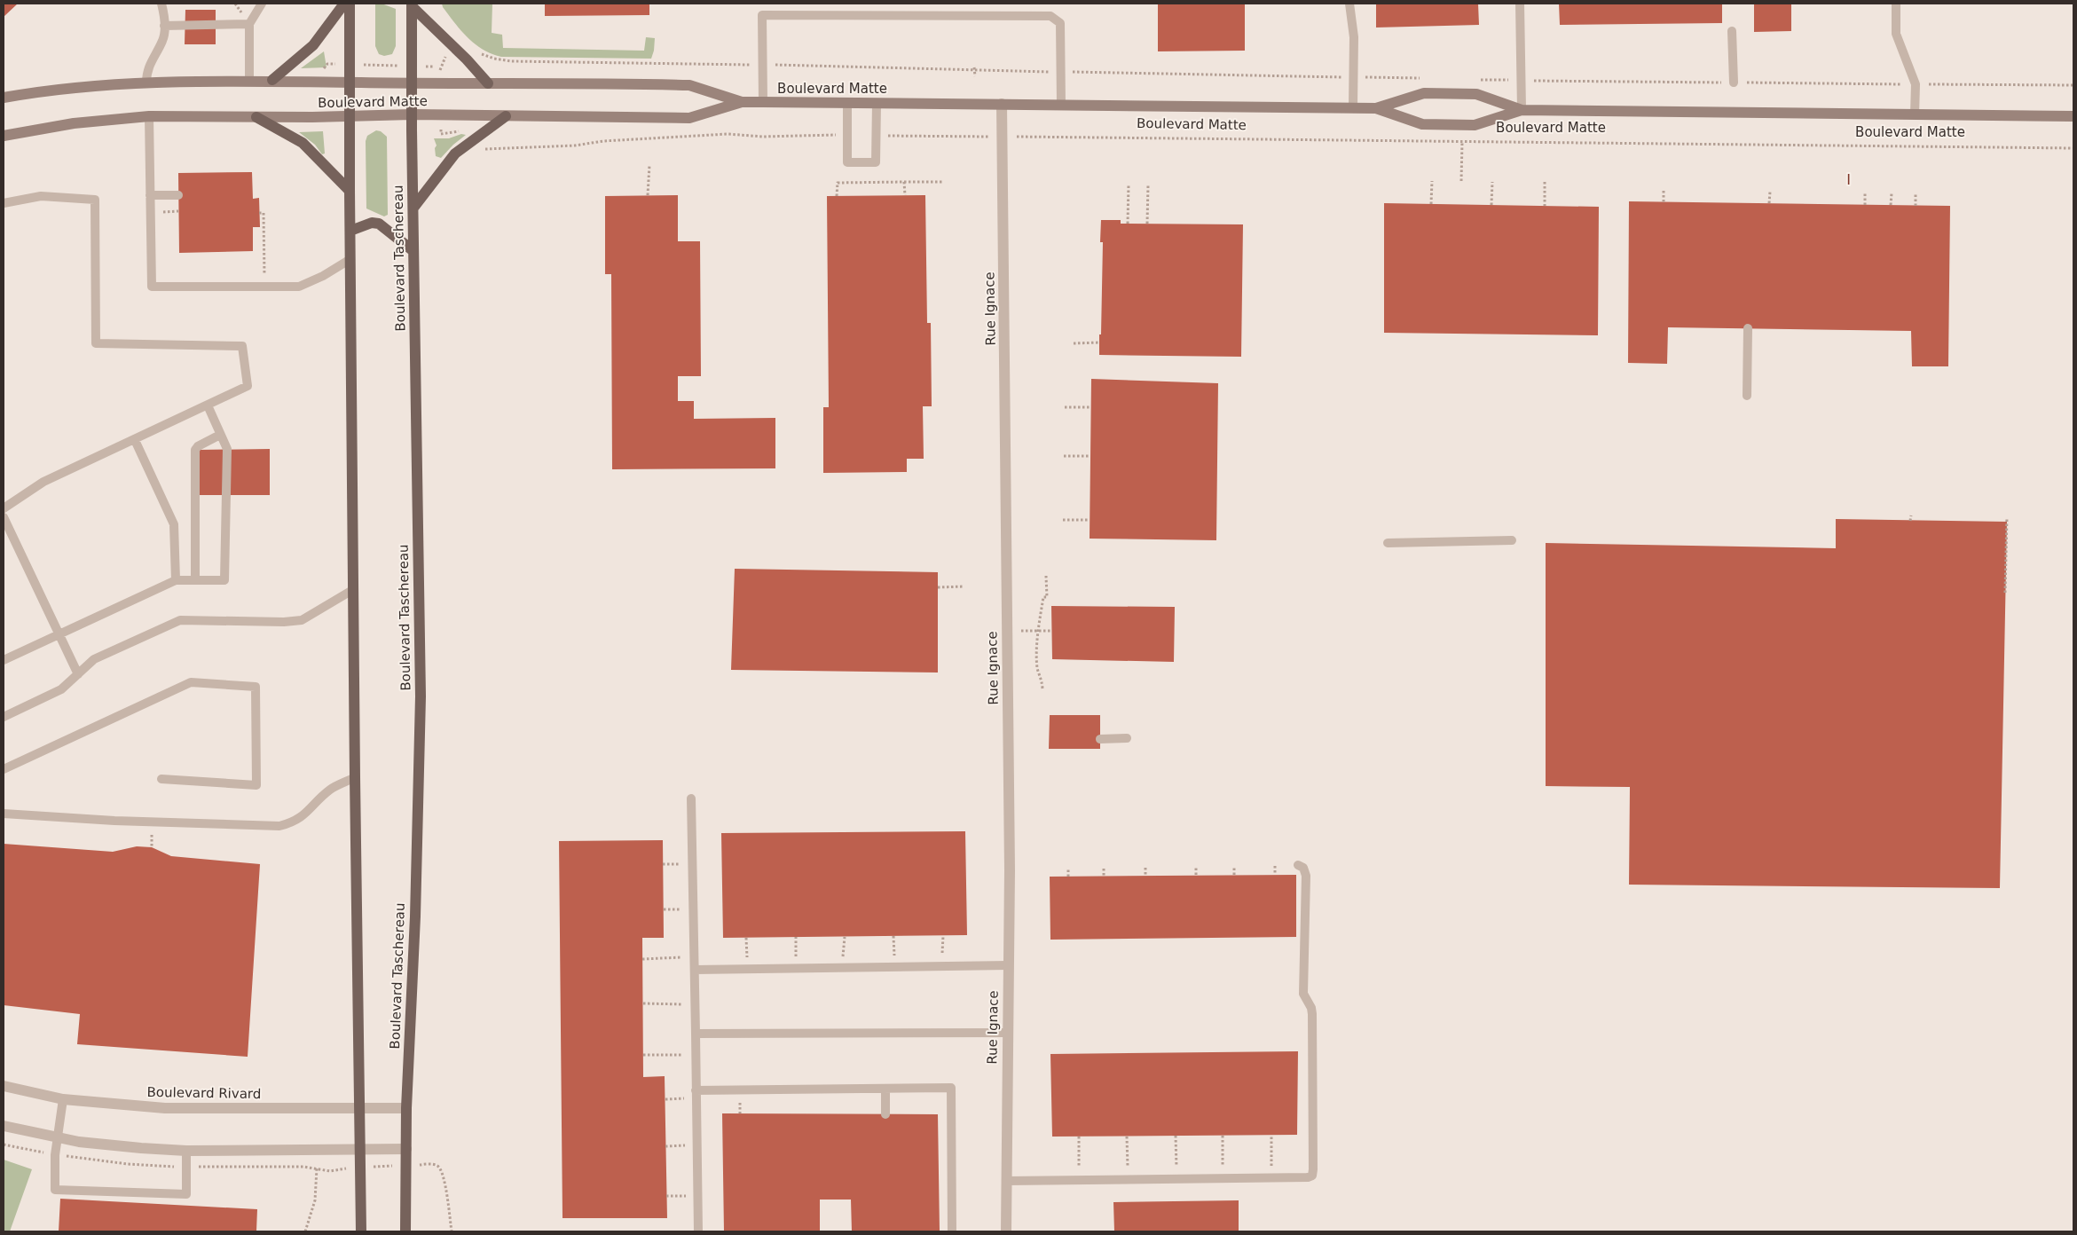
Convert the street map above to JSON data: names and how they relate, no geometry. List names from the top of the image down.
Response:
{
  "streets": {
    "main road": ["Boulevard Matte", "Boulevard Taschereau"],
    "street": ["Rue Ignace", "Boulevard Rivard"]
  },
  "crossings": [
    ["Boulevard Matte", "Boulevard Taschereau"],
    ["Boulevard Matte", "Rue Ignace"],
    ["Boulevard Taschereau", "Boulevard Rivard"]
  ],
  "districts": ["I"]
}
